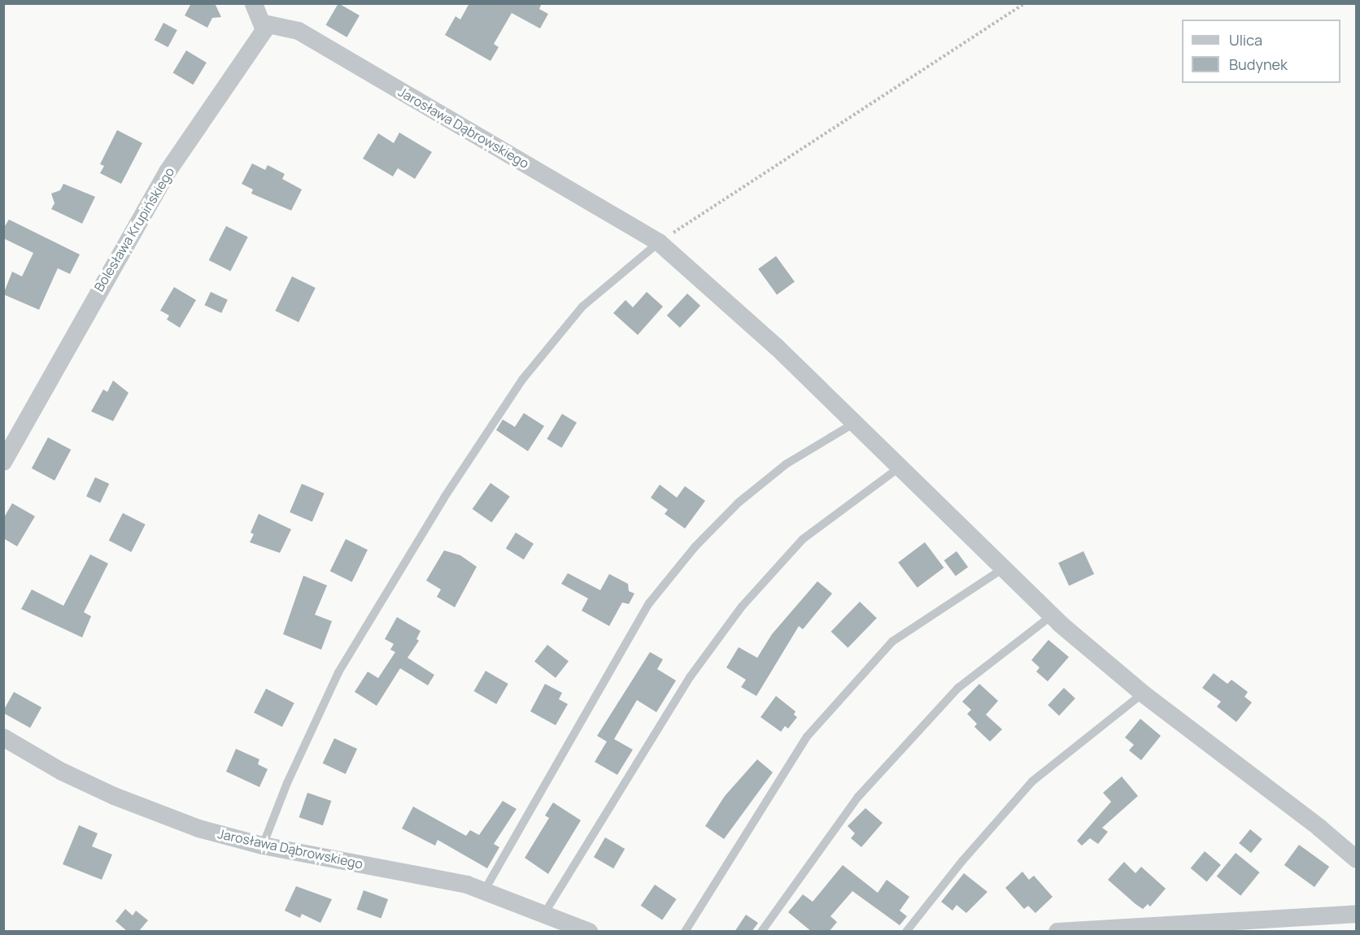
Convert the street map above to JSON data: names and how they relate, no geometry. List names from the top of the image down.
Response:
{
  "streets": {
    "street": ["Jarosława Dąbrowskiego", "Bolesława Krupińskiego"]
  },
  "crossings": [
    ["Jarosława Dąbrowskiego", "Bolesława Krupińskiego"]
  ],
  "legend": ["Ulica", "Budynek"]
}
